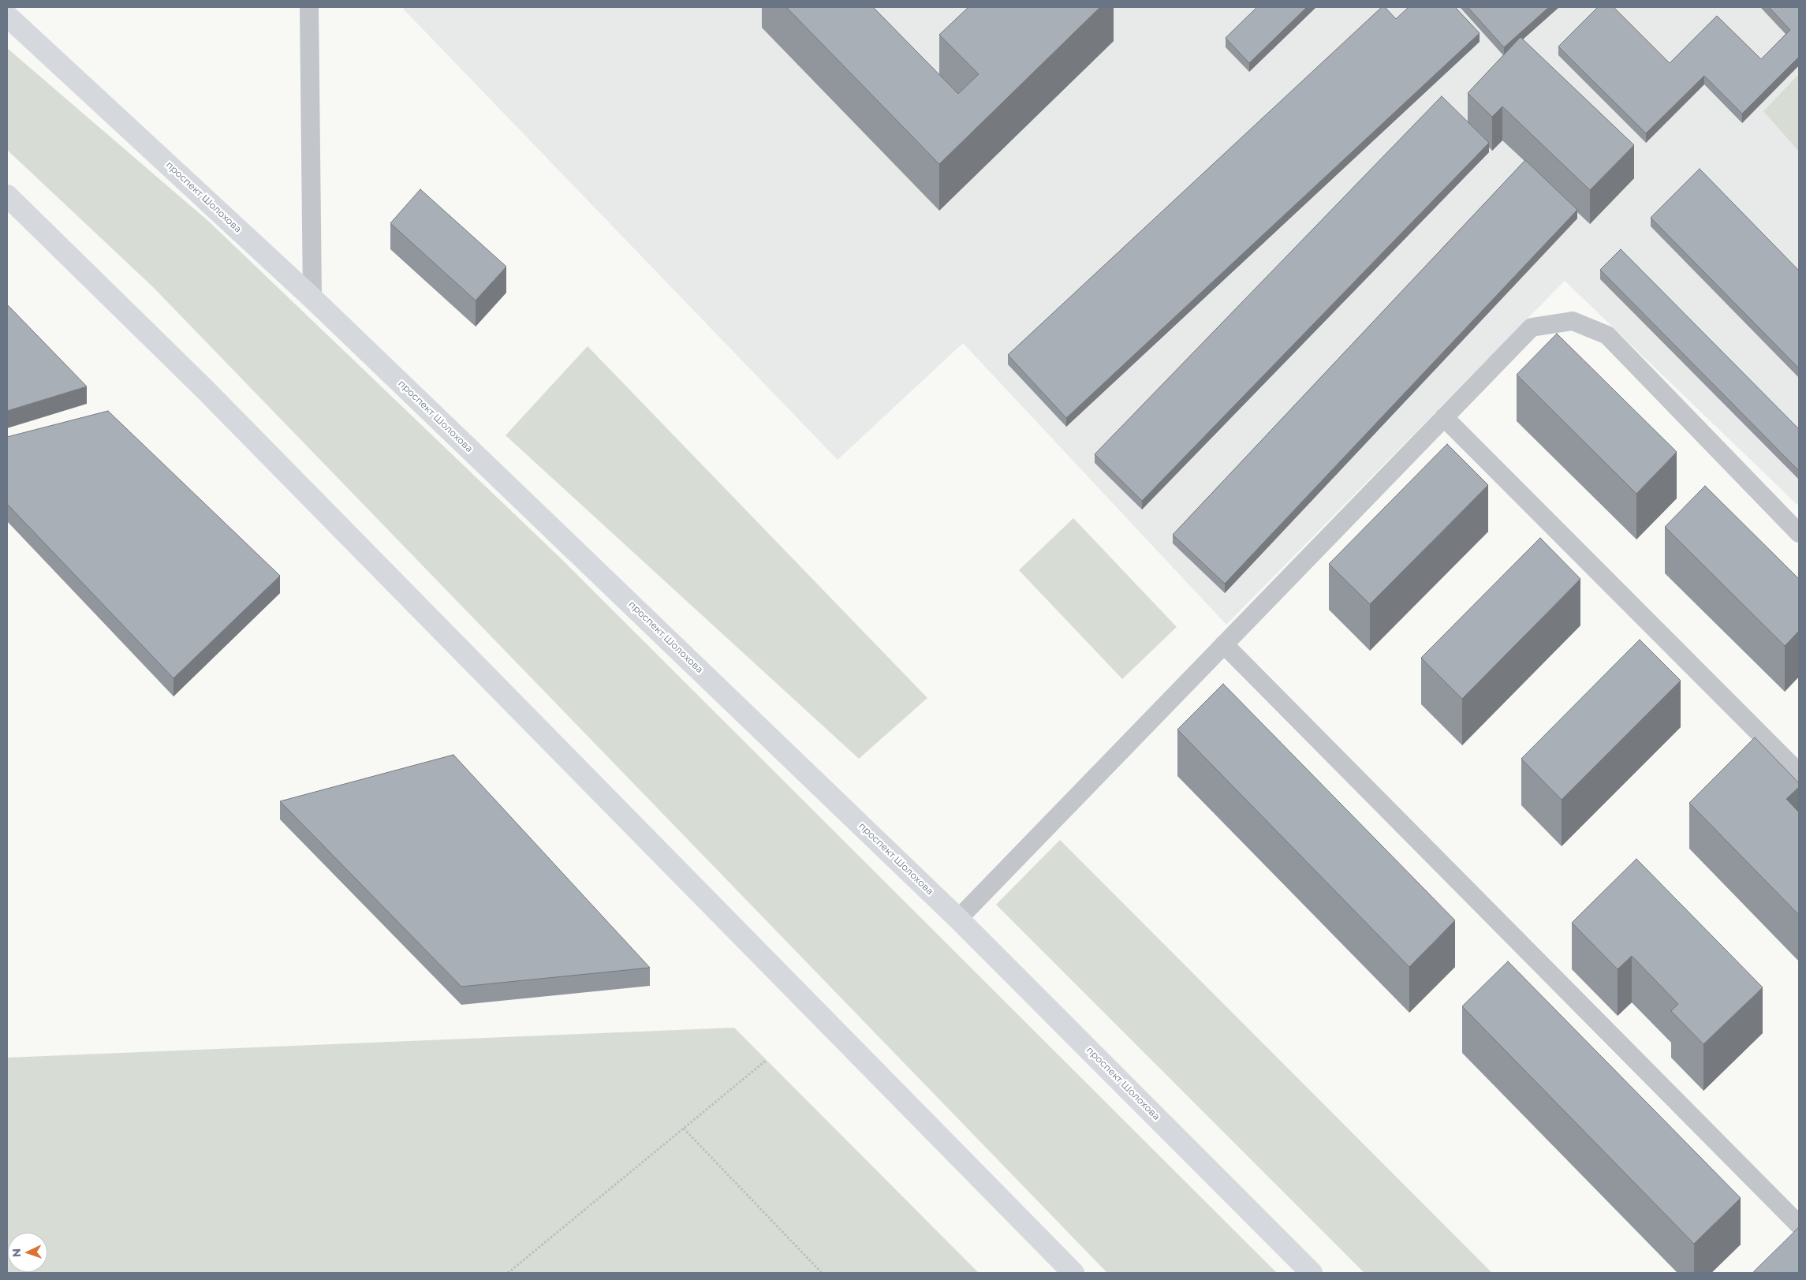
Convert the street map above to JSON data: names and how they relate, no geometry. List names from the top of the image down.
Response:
{
  "streets": {
    "main road": ["проспект Шолохова"]
  },
  "north": "left"
}
